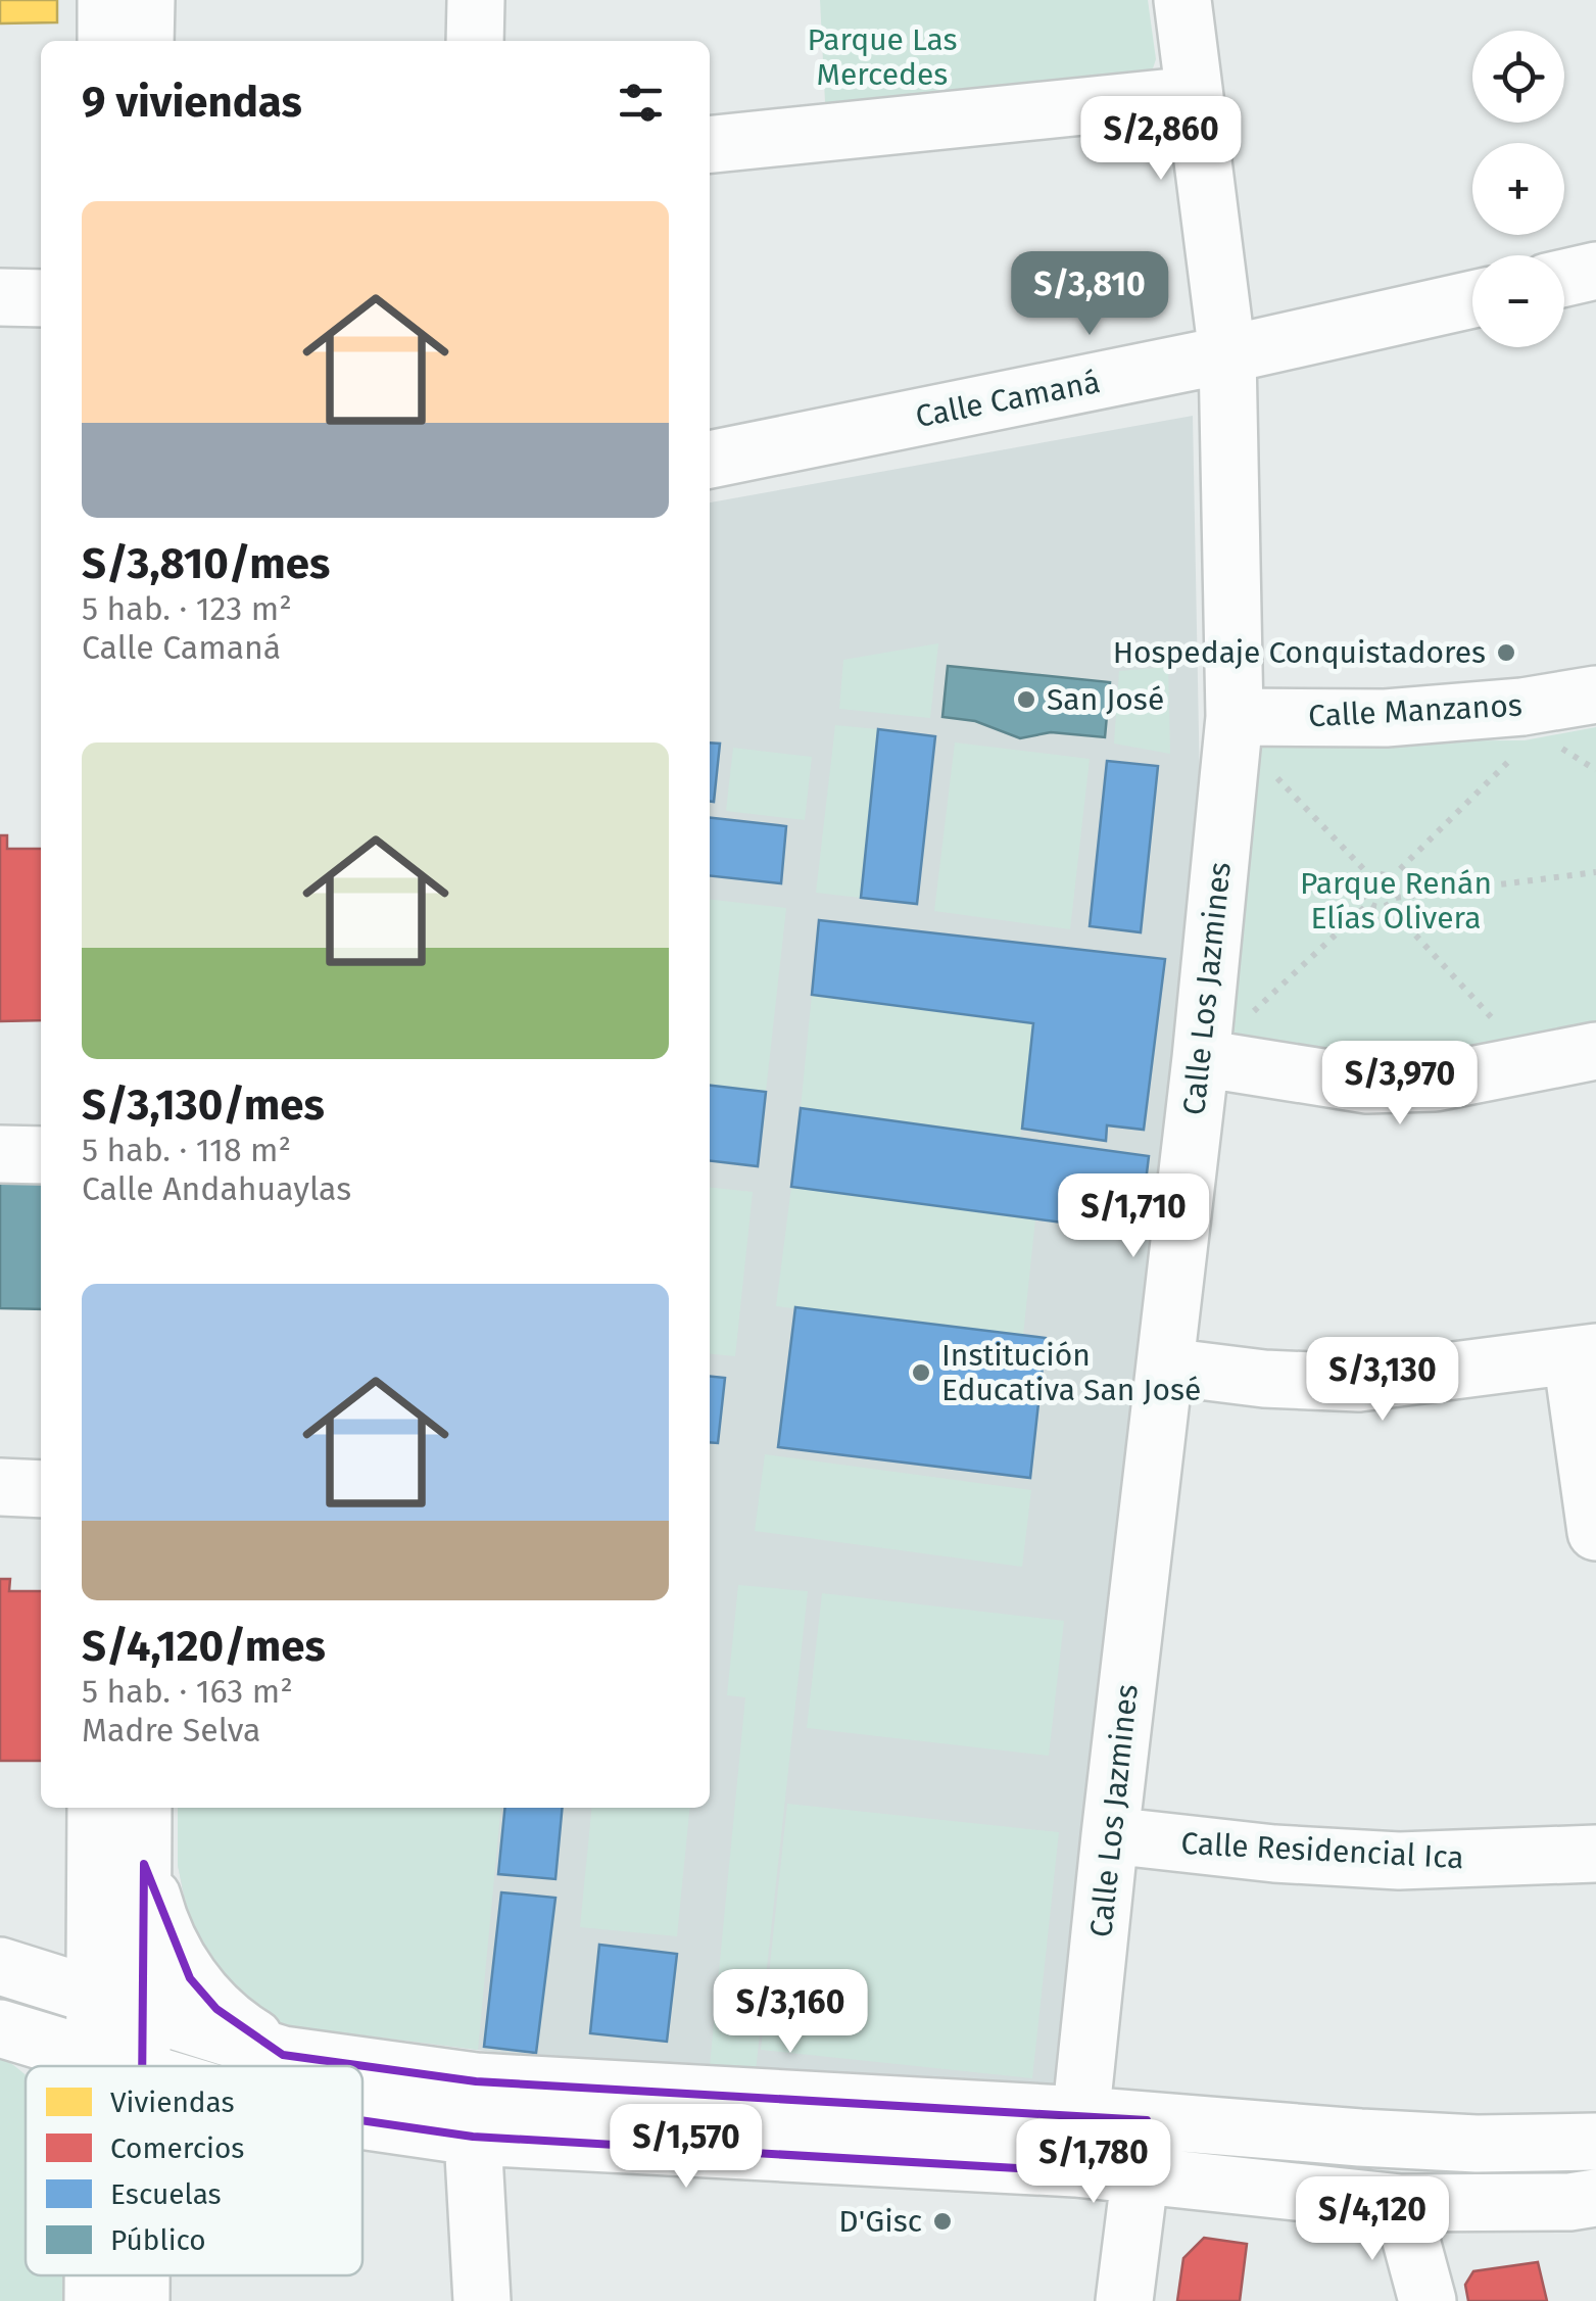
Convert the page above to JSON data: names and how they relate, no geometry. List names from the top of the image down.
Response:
{
  "streets": {
    "street": [
      "Calle Camaná",
      "Calle Manzanos",
      "Calle Los Jazmines",
      "Calle Residencial Ica"
    ]
  },
  "crossings": [
    ["Calle Camaná", "Calle Los Jazmines"],
    ["Calle Manzanos", "Calle Los Jazmines"],
    ["Calle Los Jazmines", "Calle Residencial Ica"]
  ],
  "parks": ["Parque Las Mercedes", "Parque Renán Elías Olivera"],
  "places": [
    "Hospedaje Conquistadores",
    "San José",
    "Institución Educativa San José",
    "D'Gisc"
  ],
  "legend": [
    "Viviendas",
    "Comercios",
    "Escuelas",
    "Público"
  ],
  "page": {
    "map_buttons": ["+", "−"],
    "heading": "9 viviendas",
    "price": [
      "S/2,860",
      "S/3,810",
      "S/3,970",
      "S/1,710",
      "S/3,130",
      "S/3,160",
      "S/1,570",
      "S/1,780",
      "S/4,120"
    ],
    "list": [
      {
        "name": "S/3,810/mes",
        "note": "5 hab. · 123 m² · Calle Camaná"
      },
      {
        "name": "S/3,130/mes",
        "note": "5 hab. · 118 m² · Calle Andahuaylas"
      },
      {
        "name": "S/4,120/mes",
        "note": "5 hab. · 163 m² · Madre Selva"
      }
    ]
  }
}
